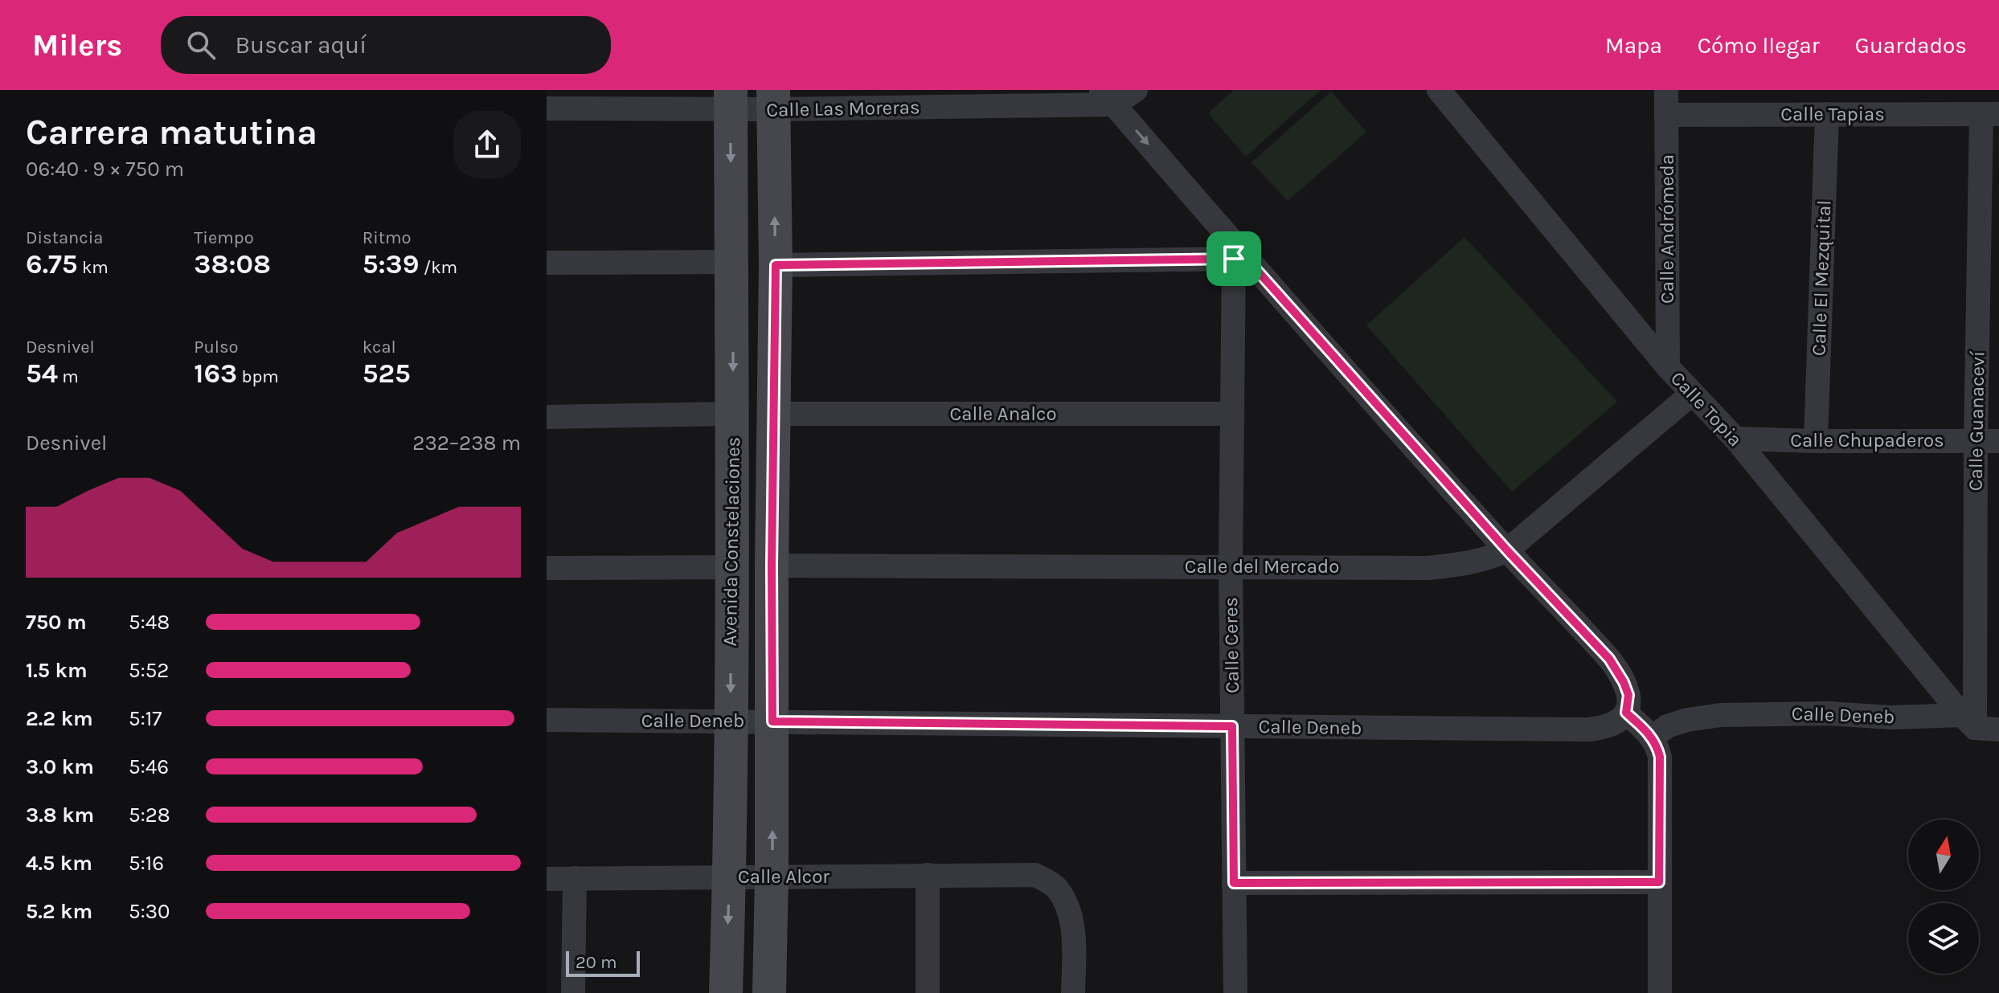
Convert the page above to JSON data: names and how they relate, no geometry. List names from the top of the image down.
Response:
{
  "streets": {
    "street": [
      "Calle Las Moreras",
      "Calle Tapias",
      "Calle Andrómeda",
      "Calle El Mezquital",
      "Calle Topia",
      "Calle Analco",
      "Calle Guanaceví",
      "Calle Chupaderos",
      "Avenida Constelaciones",
      "Calle del Mercado",
      "Calle Ceres",
      "Calle Deneb",
      "Calle Alcor"
    ]
  },
  "crossings": [
    ["Calle Las Moreras", "Avenida Constelaciones"],
    ["Calle Tapias", "Calle Andrómeda"],
    ["Calle Tapias", "Calle El Mezquital"],
    ["Calle Tapias", "Calle Guanaceví"],
    ["Calle Andrómeda", "Calle Topia"],
    ["Calle El Mezquital", "Calle Chupaderos"],
    ["Calle Topia", "Calle Guanaceví"],
    ["Calle Topia", "Calle Chupaderos"],
    ["Calle Topia", "Calle del Mercado"],
    ["Calle Topia", "Calle Deneb"],
    ["Calle Analco", "Avenida Constelaciones"],
    ["Calle Analco", "Calle Ceres"],
    ["Calle Guanaceví", "Calle Chupaderos"],
    ["Calle Guanaceví", "Calle Deneb"],
    ["Avenida Constelaciones", "Calle del Mercado"],
    ["Avenida Constelaciones", "Calle Deneb"],
    ["Avenida Constelaciones", "Calle Alcor"],
    ["Calle del Mercado", "Calle Ceres"],
    ["Calle Ceres", "Calle Deneb"]
  ],
  "scale_bar": "20 m",
  "north": "top",
  "page": {
    "header": "Milers",
    "search": "Buscar aquí",
    "nav": ["Mapa", "Cómo llegar", "Guardados"],
    "heading": ["Carrera matutina", "06:40 · 9 × 750 m"],
    "stats": [
      ["Distancia", "6.75 km"],
      ["Tiempo", "38:08"],
      ["Ritmo", "5:39 /km"],
      ["Desnivel", "54 m"],
      ["Pulso", "163 bpm"],
      ["kcal", "525"]
    ],
    "chart": ["Desnivel", "232–238 m"],
    "list": [
      {
        "name": "750 m",
        "note": "5:48"
      },
      {
        "name": "1.5 km",
        "note": "5:52"
      },
      {
        "name": "2.2 km",
        "note": "5:17"
      },
      {
        "name": "3.0 km",
        "note": "5:46"
      },
      {
        "name": "3.8 km",
        "note": "5:28"
      },
      {
        "name": "4.5 km",
        "note": "5:16"
      },
      {
        "name": "5.2 km",
        "note": "5:30"
      }
    ],
    "scale": "20 m"
  }
}
